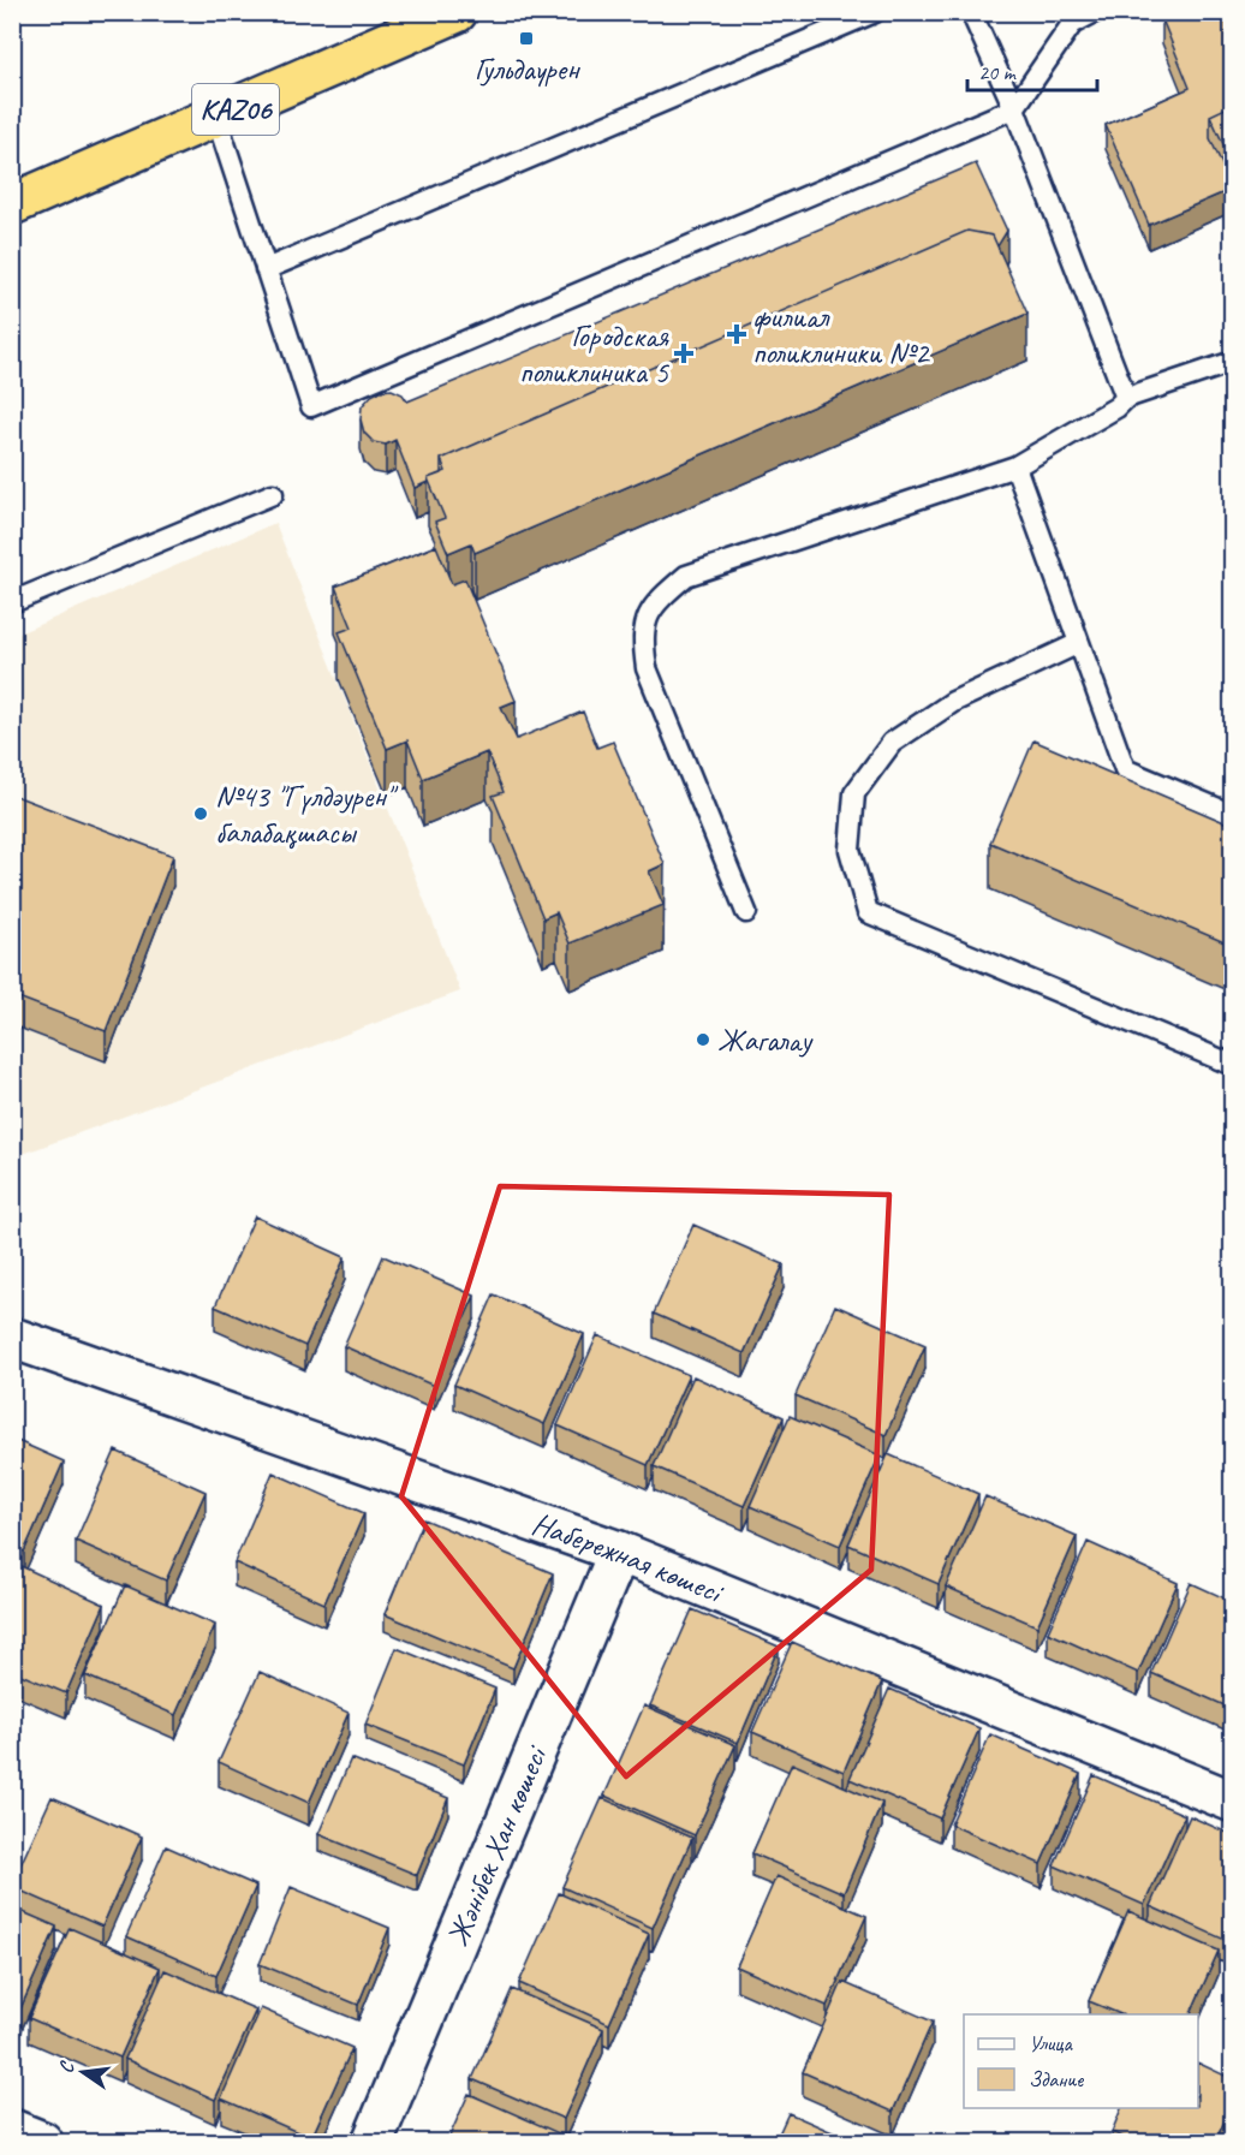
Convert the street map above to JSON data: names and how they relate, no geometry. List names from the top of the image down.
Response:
{
  "streets": {
    "highway": ["KАZ06"],
    "street": ["Набережная көшесі", "Жәнібек Хан көшесі"]
  },
  "crossings": [
    ["Набережная көшесі", "Жәнібек Хан көшесі"]
  ],
  "places": {
    "transit": ["Гульдаурен"],
    "health": ["филиал поликлиники №2", "Городская поликлиника 5"],
    "other": ["№43 \"Гүлдәурен\" балабақшасы", "Жагалау"]
  },
  "legend": ["Улица", "Здание"],
  "scale_bar": "20 m",
  "north": "left"
}
